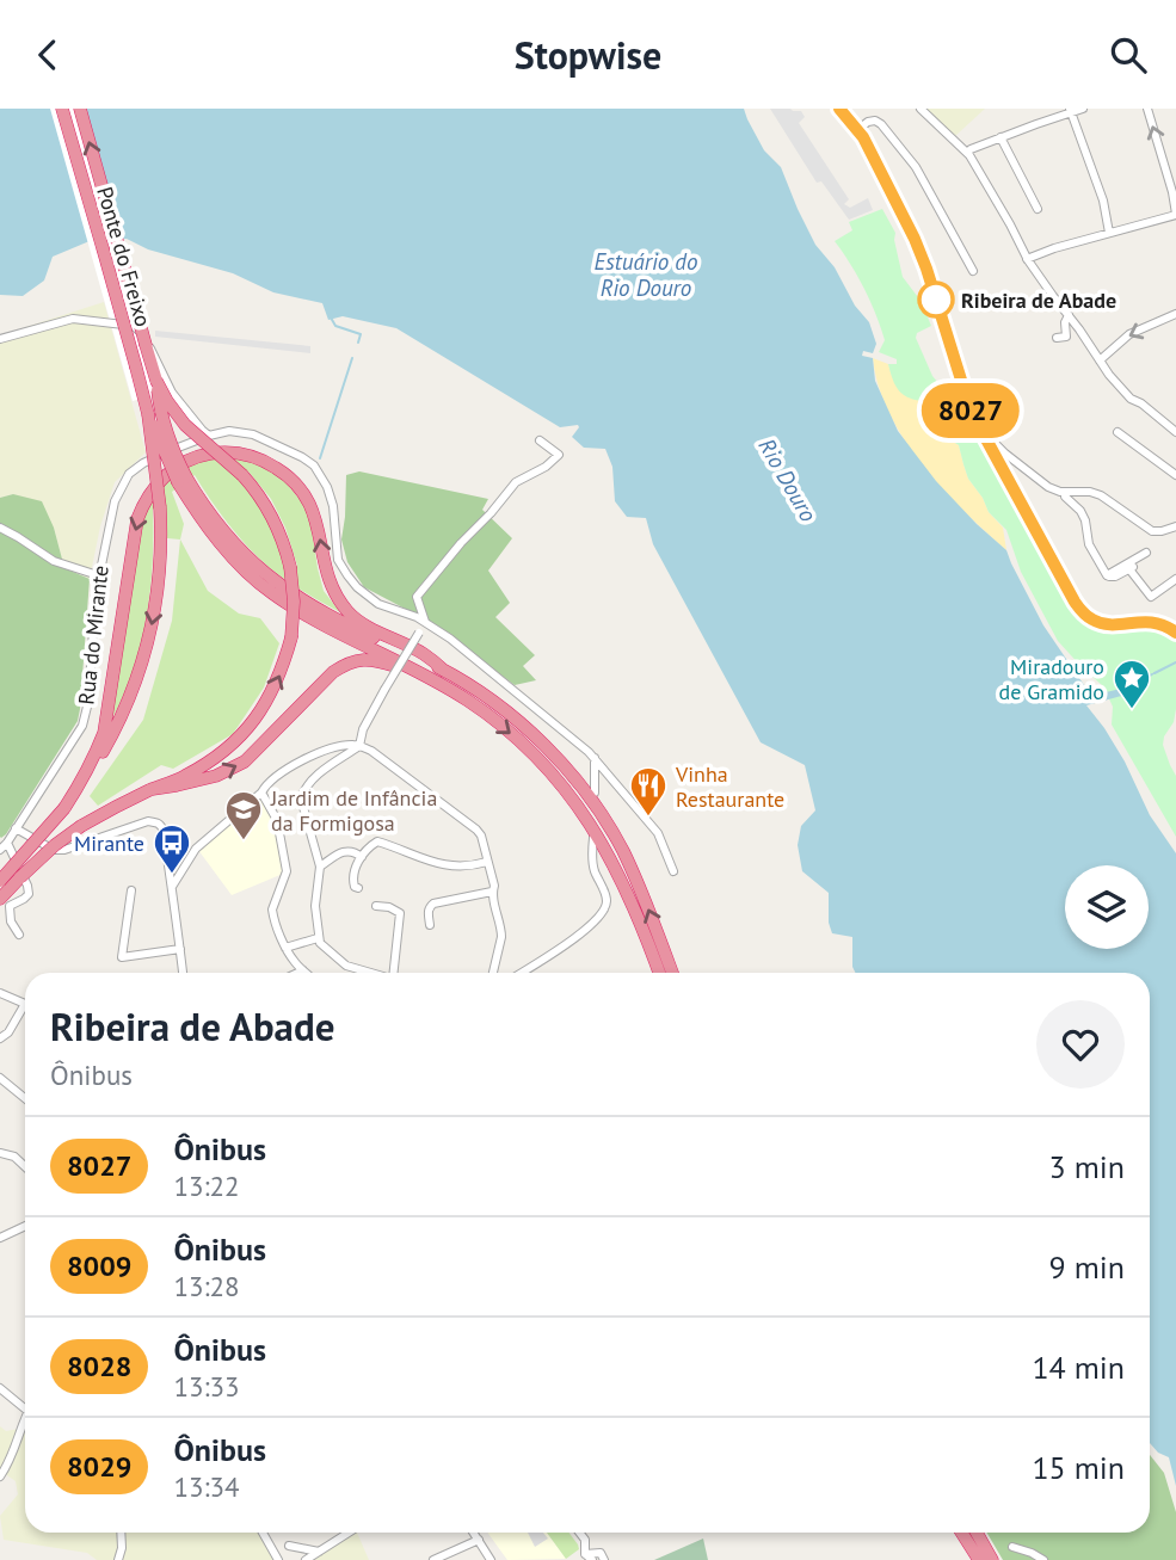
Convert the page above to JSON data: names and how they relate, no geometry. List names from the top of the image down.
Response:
{
  "streets": {
    "highway": ["Ponte do Freixo"],
    "street": ["Rua do Mirante"]
  },
  "water": ["Estuário do Rio Douro", "Rio Douro"],
  "places": {
    "other": ["Ribeira de Abade"],
    "place": ["Miradouro de Gramido"],
    "restaurant": ["Vinha Restaurante"],
    "school or university": ["Jardim de Infância da Formigosa"],
    "bus stop": ["Mirante"]
  },
  "lines": ["bus line 8027"],
  "page": {
    "header": "Stopwise",
    "on_map": "8027",
    "heading": ["Ribeira de Abade", "Ônibus"],
    "list": [
      {
        "mark": "8027",
        "name": "Ônibus",
        "note": "13:22",
        "value": "3 min"
      },
      {
        "mark": "8009",
        "name": "Ônibus",
        "note": "13:28",
        "value": "9 min"
      },
      {
        "mark": "8028",
        "name": "Ônibus",
        "note": "13:33",
        "value": "14 min"
      },
      {
        "mark": "8029",
        "name": "Ônibus",
        "note": "13:34",
        "value": "15 min"
      }
    ]
  }
}
